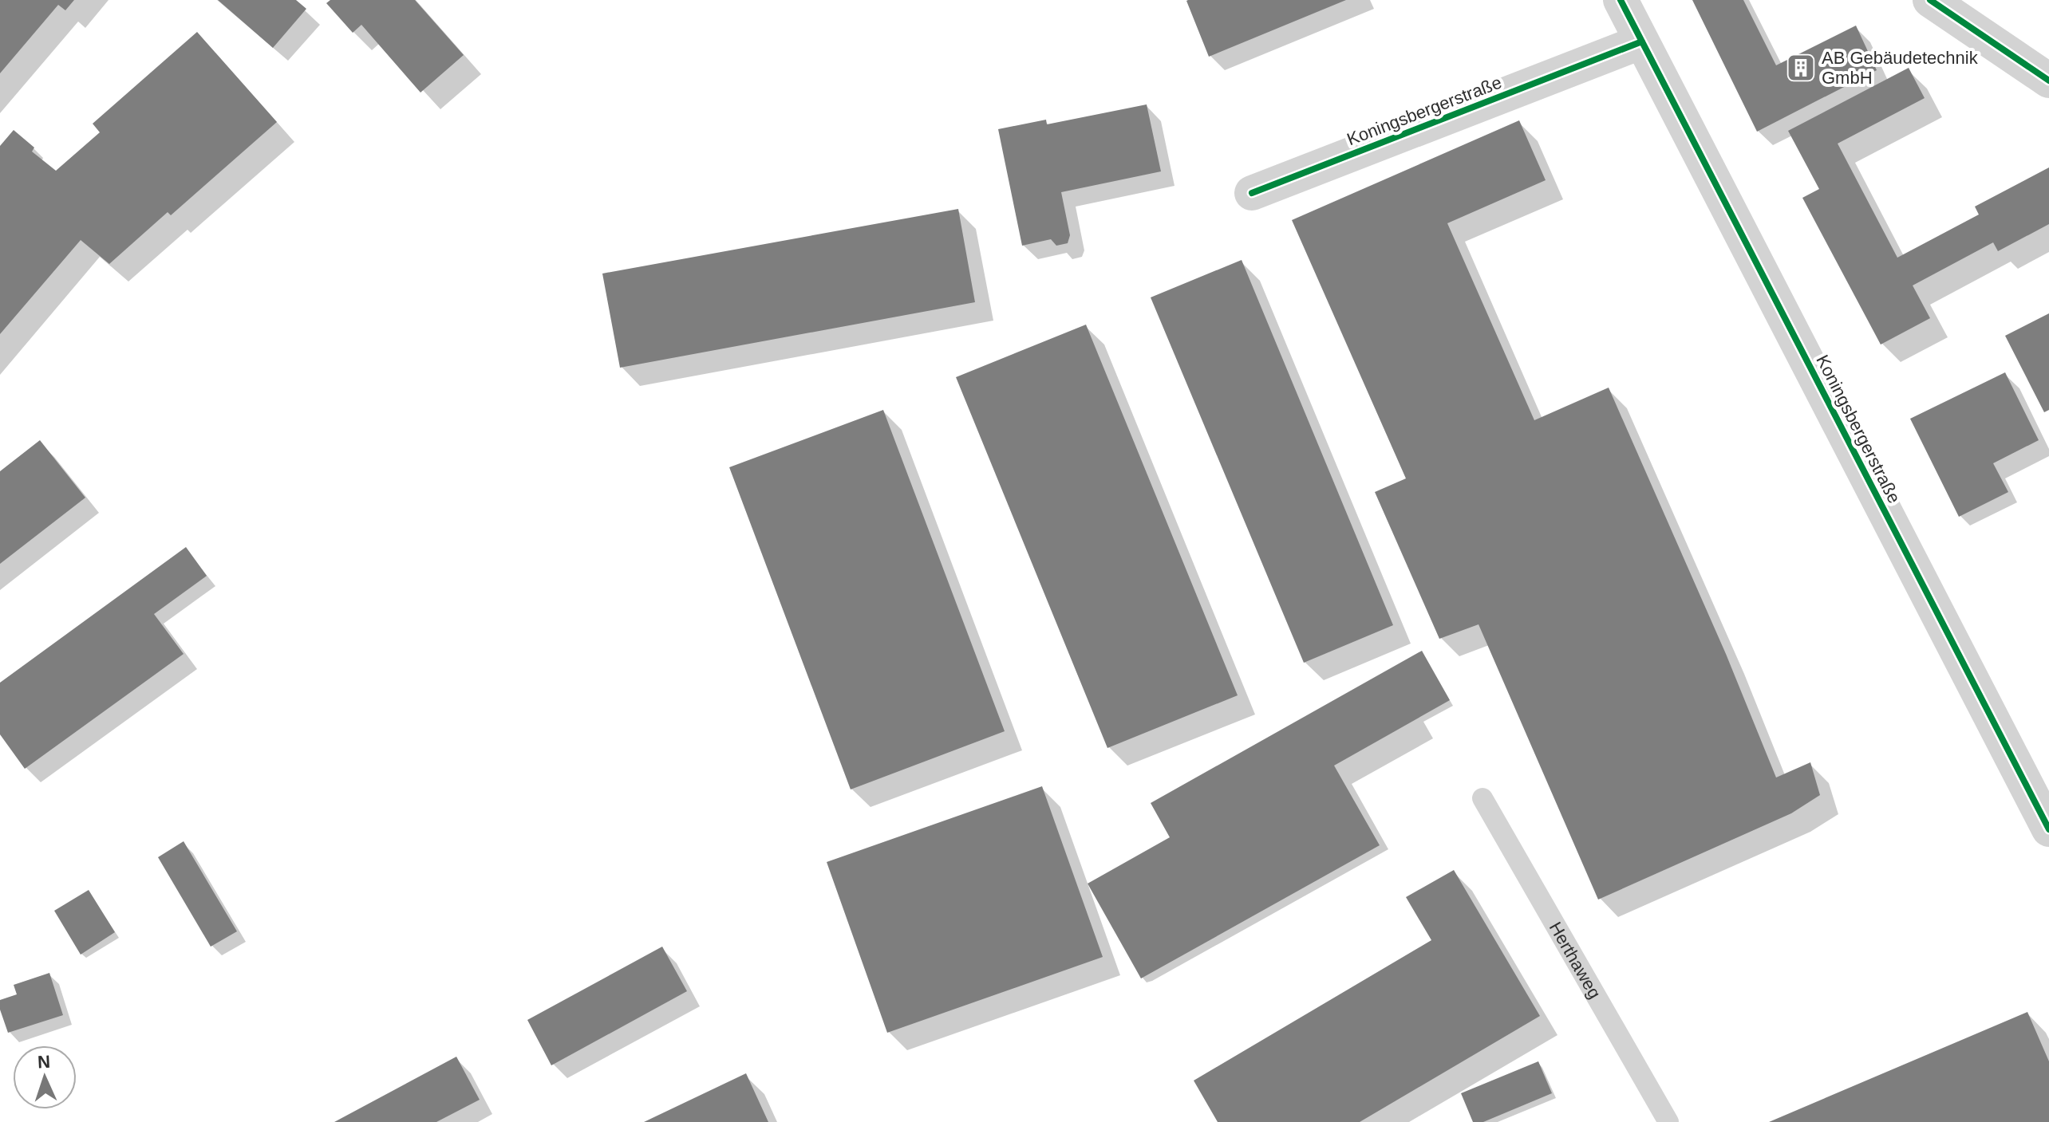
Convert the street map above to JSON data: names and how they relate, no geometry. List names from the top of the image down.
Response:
{
  "streets": {
    "street": ["Koningsbergerstraße"],
    "lane": ["Herthaweg"]
  },
  "places": {
    "building": ["AB Gebäudetechnik GmbH"]
  },
  "north": "top"
}
